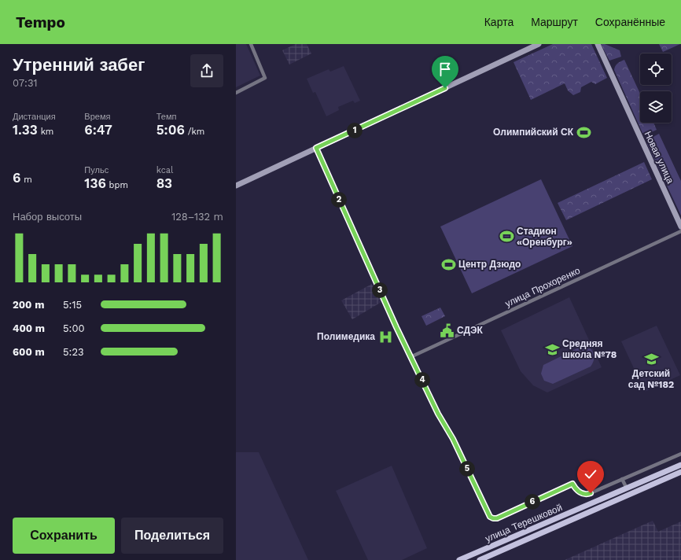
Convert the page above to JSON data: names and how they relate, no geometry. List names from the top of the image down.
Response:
{
  "streets": {
    "main road": ["Новая улица", "улица Терешковой"],
    "street": ["улица Прохоренко"]
  },
  "places": {
    "sports": ["Олимпийский СК", "Стадион «Оренбург»", "Центр Дзюдо"],
    "public building": ["СДЭК"],
    "hospital": ["Полимедика"],
    "school or university": ["Средняя школа №78", "Детский сад №182"]
  },
  "page": {
    "header": "Tempo",
    "nav": ["Карта", "Маршрут", "Сохранённые"],
    "heading": ["Утренний забег", "07:31"],
    "stats": [
      ["Дистанция", "1.33 km"],
      ["Время", "6:47"],
      ["Темп", "5:06 /km"],
      ["6 m"],
      ["Пульс", "136 bpm"],
      ["kcal", "83"]
    ],
    "pins": [
      "1",
      "2",
      "3",
      "4",
      "5",
      "6"
    ],
    "chart": ["Набор высоты", "128–132 m"],
    "list": [
      {
        "name": "200 m",
        "note": "5:15"
      },
      {
        "name": "400 m",
        "note": "5:00"
      },
      {
        "name": "600 m",
        "note": "5:23"
      }
    ],
    "buttons": ["Сохранить", "Поделиться"]
  }
}
